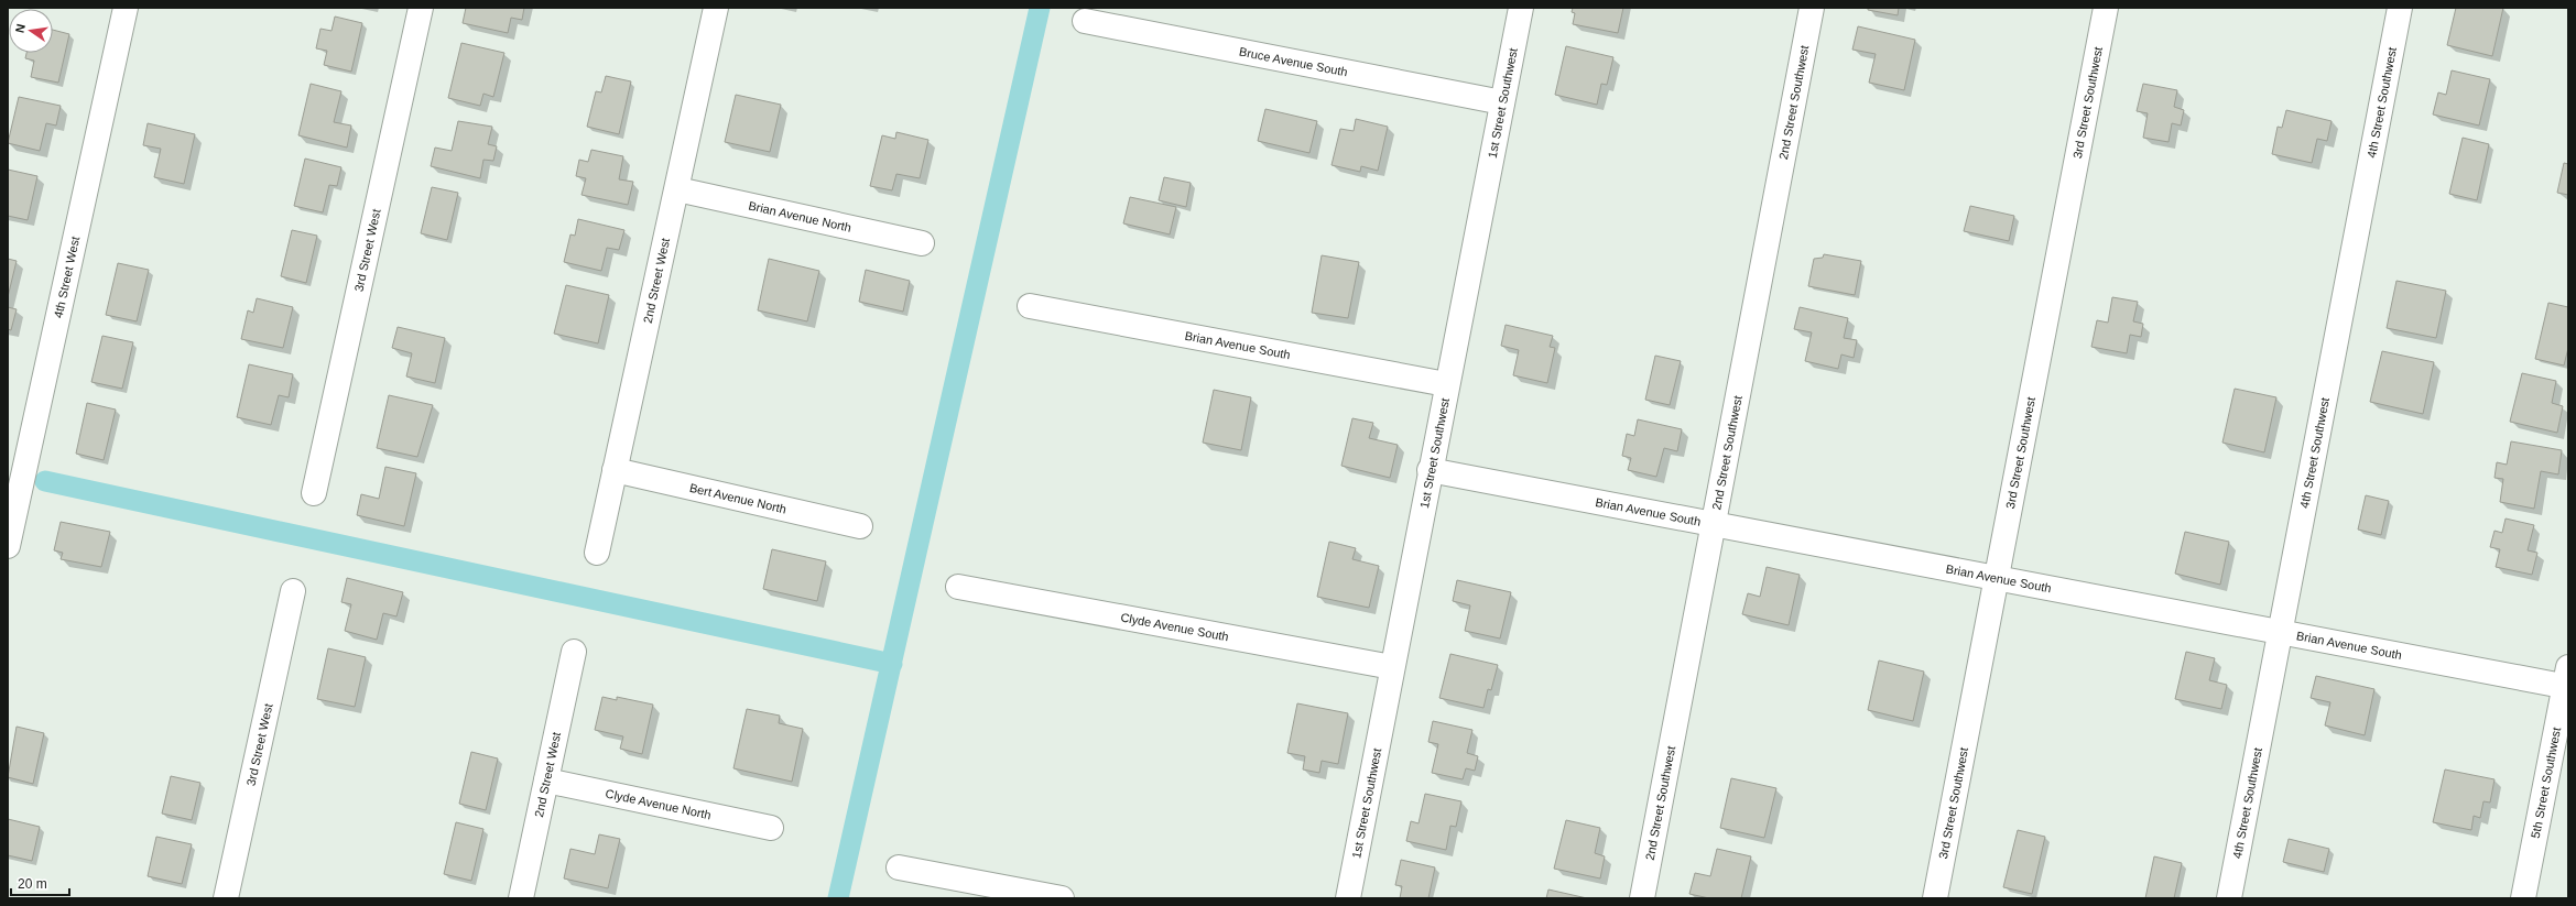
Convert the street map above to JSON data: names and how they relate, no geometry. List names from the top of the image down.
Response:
{
  "streets": {
    "street": [
      "Bruce Avenue South",
      "1st Street Southwest",
      "2nd Street Southwest",
      "3rd Street Southwest",
      "4th Street Southwest",
      "Brian Avenue North",
      "3rd Street West",
      "4th Street West",
      "2nd Street West",
      "Brian Avenue South",
      "Bert Avenue North",
      "Clyde Avenue South",
      "5th Street Southwest",
      "Clyde Avenue North"
    ]
  },
  "crossings": [
    ["Bruce Avenue South", "1st Street Southwest"],
    ["1st Street Southwest", "Brian Avenue South"],
    ["1st Street Southwest", "Clyde Avenue South"],
    ["2nd Street Southwest", "Brian Avenue South"],
    ["3rd Street Southwest", "Brian Avenue South"],
    ["4th Street Southwest", "Brian Avenue South"],
    ["Brian Avenue North", "2nd Street West"],
    ["2nd Street West", "Bert Avenue North"],
    ["2nd Street West", "Clyde Avenue North"],
    ["Brian Avenue South", "5th Street Southwest"]
  ],
  "scale_bar": "20 m",
  "north": "left"
}
